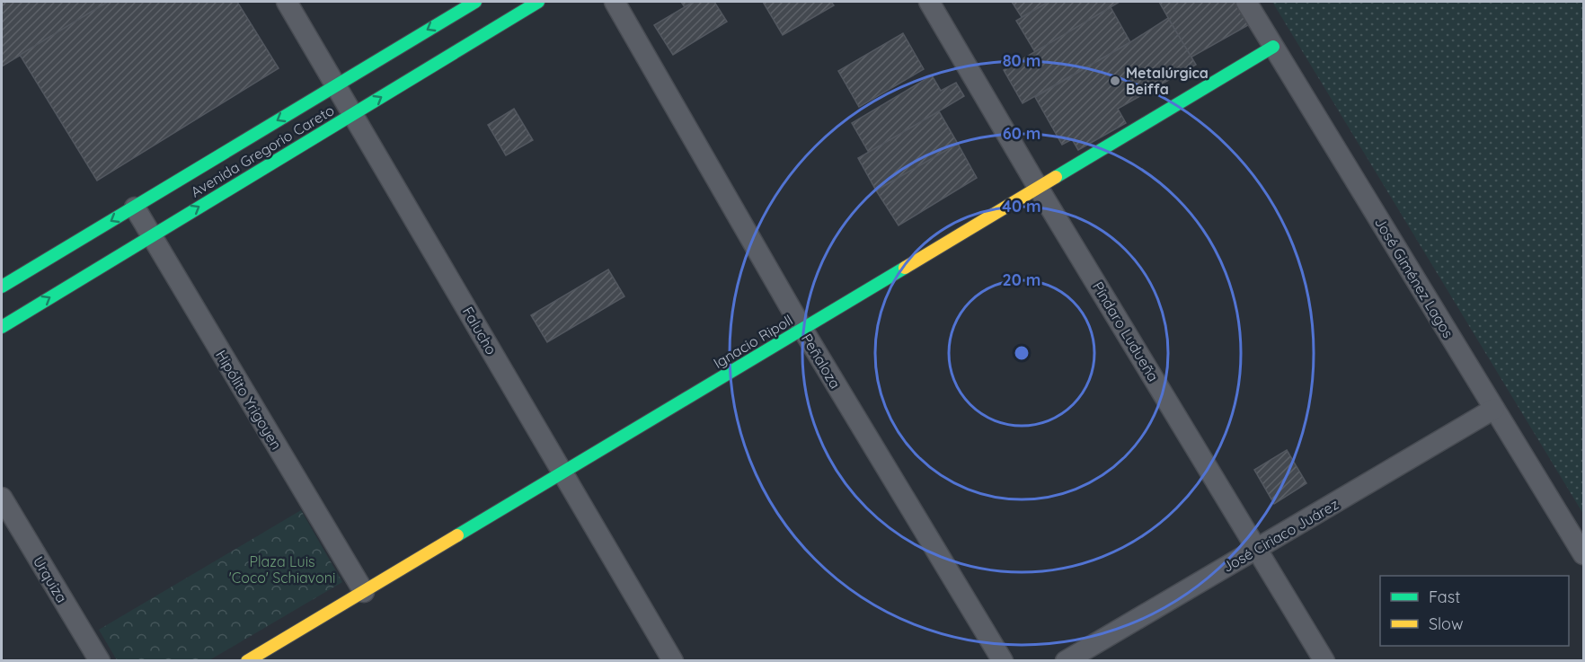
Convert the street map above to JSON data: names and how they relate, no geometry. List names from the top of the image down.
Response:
{
  "streets": {
    "street": [
      "Avenida Gregorio Careto",
      "José Giménez Lagos",
      "Falucho",
      "Píndaro Ludueña",
      "Ignacio Ripoll",
      "Peñaloza",
      "Hipólito Yrigoyen",
      "José Ciriaco Juárez",
      "Urquiza"
    ]
  },
  "crossings": [
    ["Avenida Gregorio Careto", "Falucho"],
    ["Avenida Gregorio Careto", "Hipólito Yrigoyen"],
    ["José Giménez Lagos", "Ignacio Ripoll"],
    ["José Giménez Lagos", "José Ciriaco Juárez"],
    ["Falucho", "Ignacio Ripoll"],
    ["Píndaro Ludueña", "Ignacio Ripoll"],
    ["Píndaro Ludueña", "José Ciriaco Juárez"],
    ["Ignacio Ripoll", "Peñaloza"],
    ["Ignacio Ripoll", "Hipólito Yrigoyen"]
  ],
  "parks": ["Plaza Luis 'Coco' Schiavoni"],
  "places": ["Metalúrgica Beiffa"],
  "legend": ["Fast", "Slow"],
  "rings": [
    "80 m",
    "60 m",
    "40 m",
    "20 m"
  ]
}
